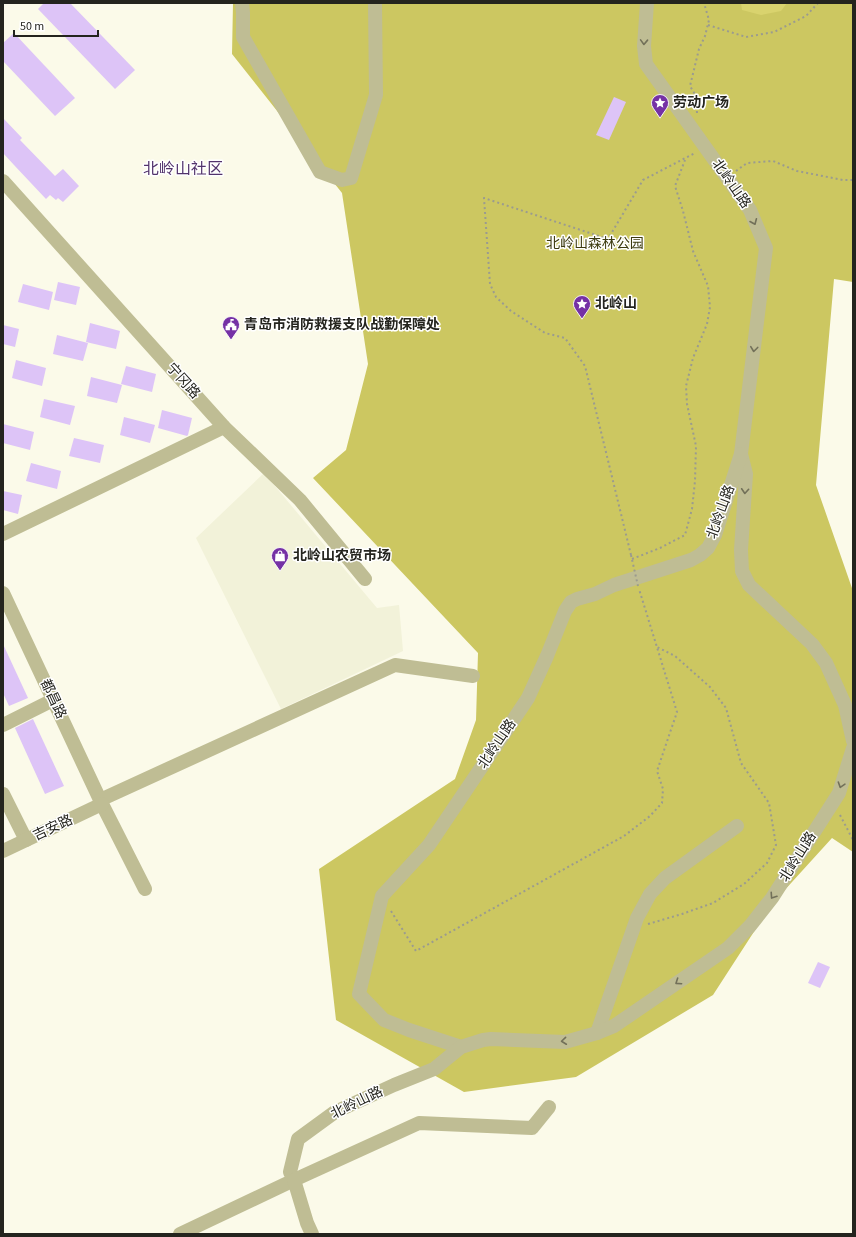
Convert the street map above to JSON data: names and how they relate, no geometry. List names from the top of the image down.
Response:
{
  "streets": {
    "street": [
      "北岭山路",
      "宁冈路",
      "都昌路",
      "吉安路"
    ]
  },
  "crossings": [
    ["都昌路", "吉安路"]
  ],
  "districts": ["北岭山社区"],
  "parks": ["北岭山森林公园"],
  "places": {
    "place": ["劳动广场", "北岭山"],
    "public building": ["青岛市消防救援支队战勤保障处"],
    "shop": ["北岭山农贸市场"]
  },
  "scale_bar": "50 m"
}
